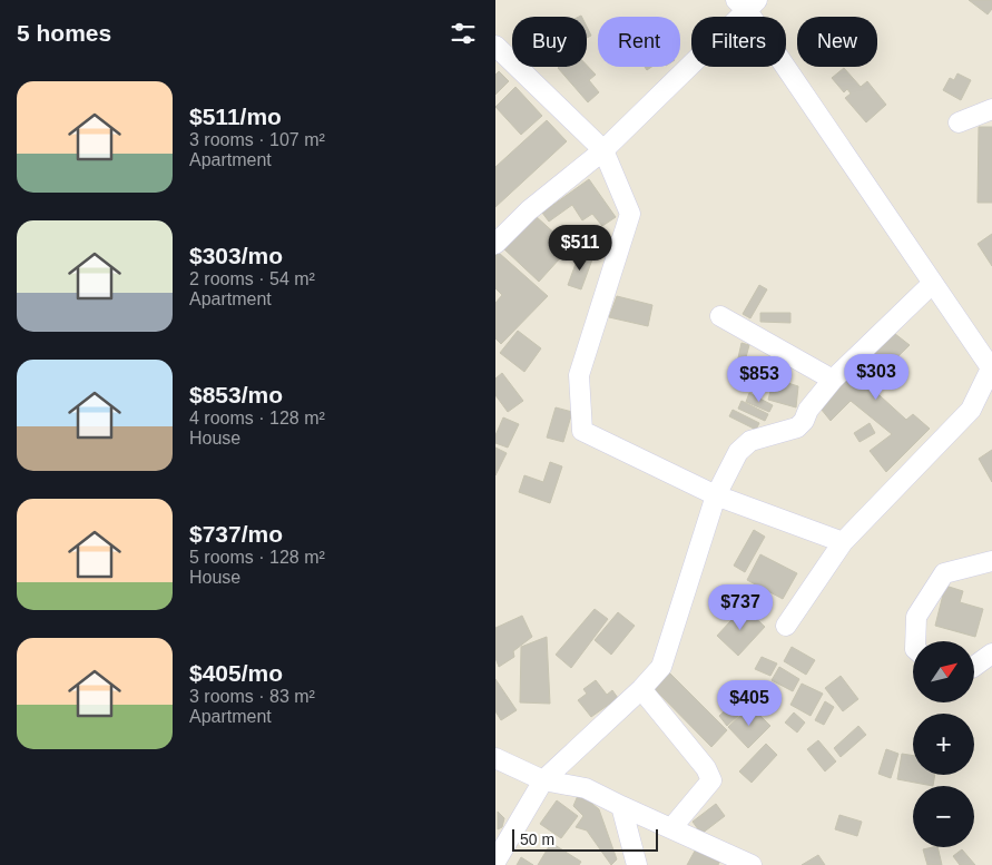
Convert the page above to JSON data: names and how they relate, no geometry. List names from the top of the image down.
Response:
{
  "scale_bar": "50 m",
  "north": "top right",
  "page": {
    "heading": "5 homes",
    "chip": [
      "Buy",
      "Rent",
      "Filters",
      "New"
    ],
    "list": [
      {
        "name": "$511/mo",
        "note": "3 rooms · 107 m² · Apartment"
      },
      {
        "name": "$303/mo",
        "note": "2 rooms · 54 m² · Apartment"
      },
      {
        "name": "$853/mo",
        "note": "4 rooms · 128 m² · House"
      },
      {
        "name": "$737/mo",
        "note": "5 rooms · 128 m² · House"
      },
      {
        "name": "$405/mo",
        "note": "3 rooms · 83 m² · Apartment"
      }
    ],
    "price": [
      "$511",
      "$303",
      "$853",
      "$737",
      "$405"
    ],
    "map_buttons": ["+", "−"],
    "scale": "50 m"
  }
}
